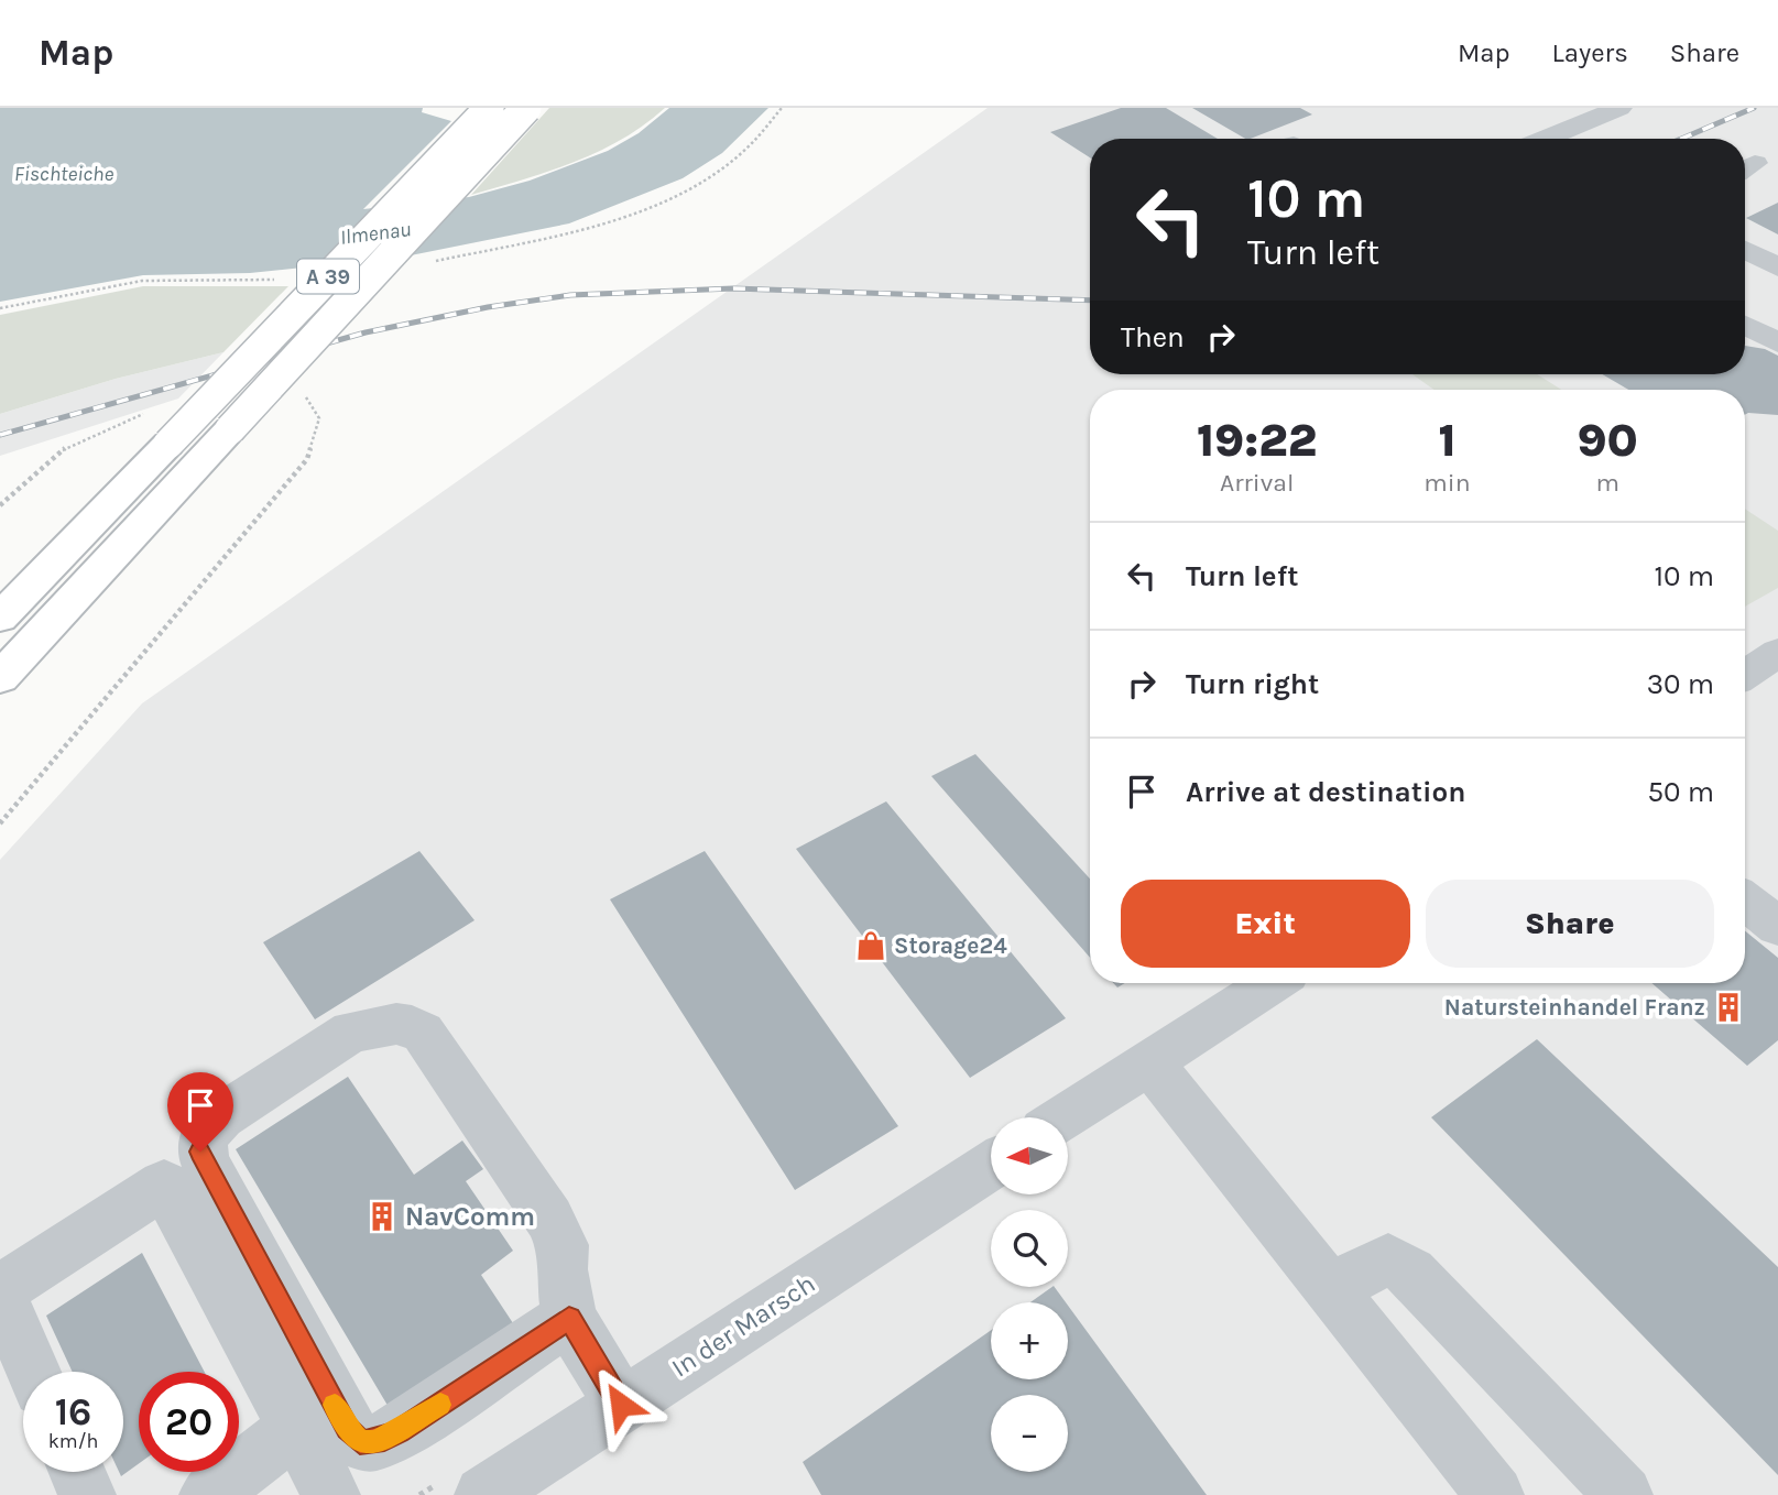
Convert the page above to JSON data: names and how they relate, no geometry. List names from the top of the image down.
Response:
{
  "streets": {
    "highway": ["A 39"],
    "street": ["In der Marsch"]
  },
  "water": ["Fischteiche", "Ilmenau"],
  "places": {
    "shop": ["Storage24"],
    "building": ["Natursteinhandel Franz", "NavComm"]
  },
  "north": "left",
  "page": {
    "header": "Map",
    "nav": ["Map", "Layers", "Share"],
    "turn": ["10 m", "Turn left"],
    "then": "Then",
    "eta": [
      "19:22",
      "Arrival",
      "1",
      "min",
      "90",
      "m"
    ],
    "list": [
      {
        "name": "Turn left",
        "value": "10 m"
      },
      {
        "name": "Turn right",
        "value": "30 m"
      },
      {
        "name": "Arrive at destination",
        "value": "50 m"
      }
    ],
    "buttons": ["Exit", "Share"],
    "map_buttons": ["+", "−"],
    "speed": "16 km/h",
    "limit": "20"
  }
}
